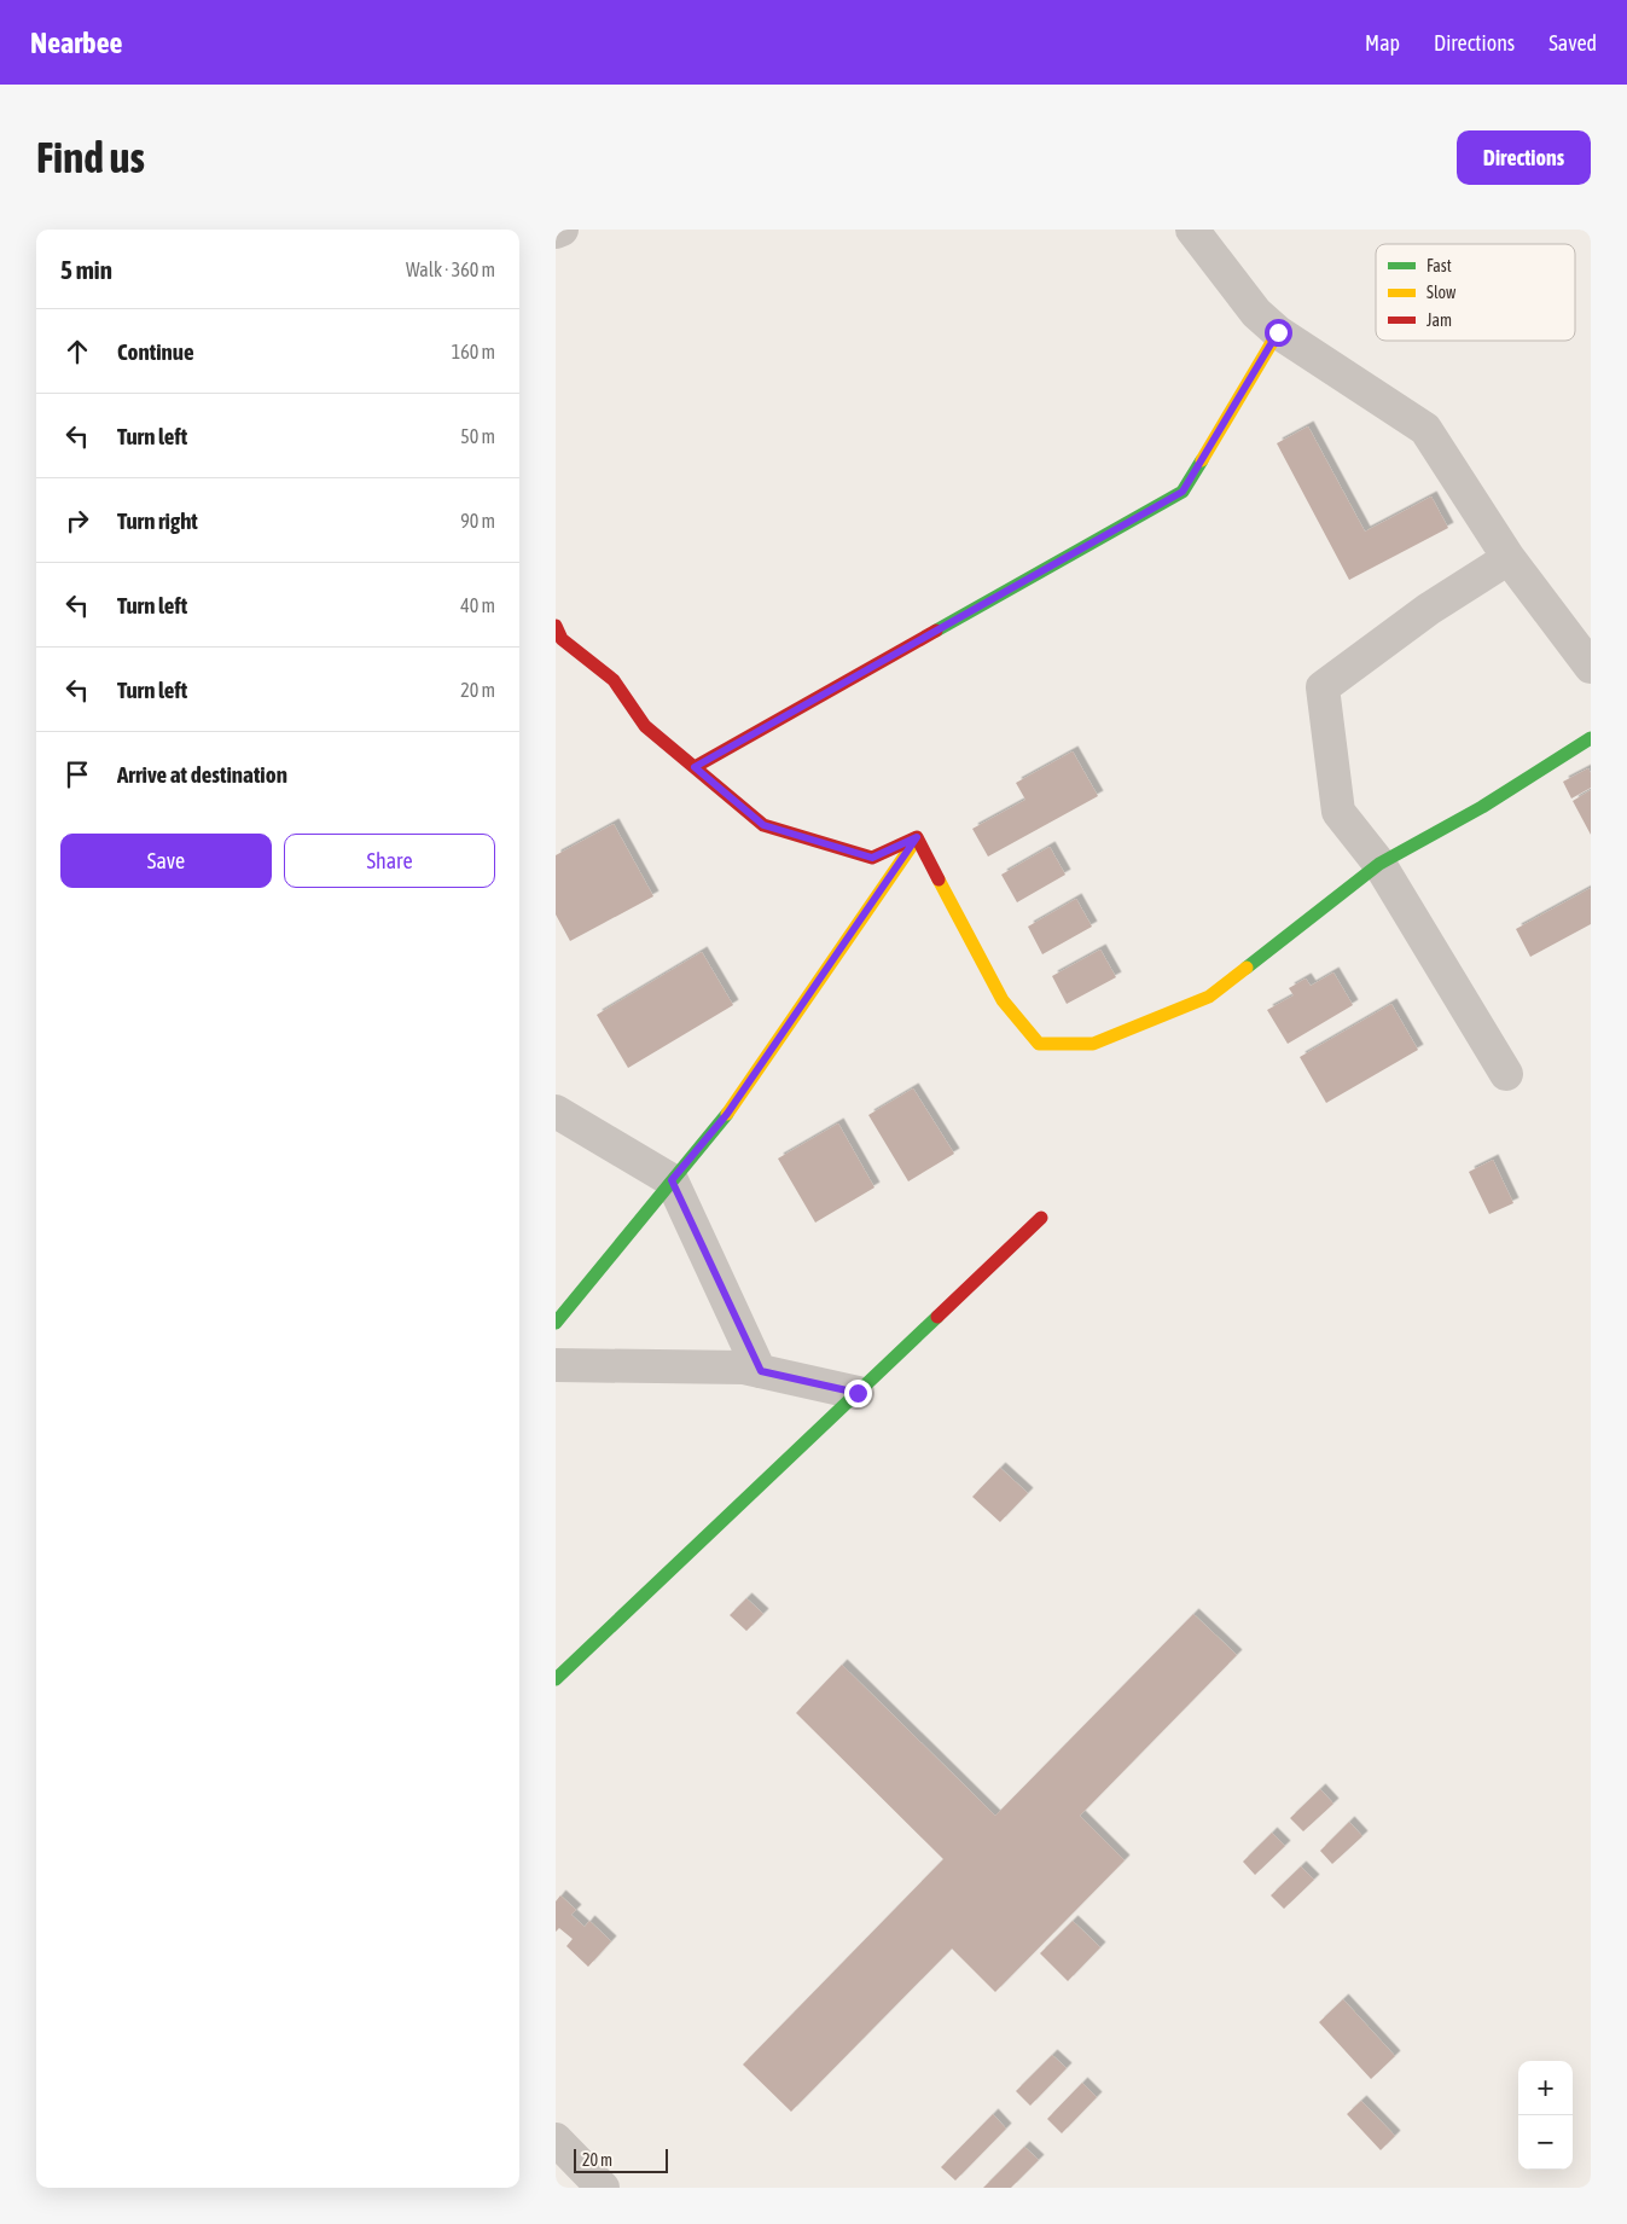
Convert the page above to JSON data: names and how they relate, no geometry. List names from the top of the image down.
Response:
{
  "legend": ["Fast", "Slow", "Jam"],
  "scale_bar": "20 m",
  "page": {
    "header": "Nearbee",
    "nav": ["Map", "Directions", "Saved"],
    "buttons": [
      "Directions",
      ["Save", "Share"]
    ],
    "title": "Find us",
    "heading": ["5 min", "Walk · 360 m"],
    "list": [
      ["Continue", "160 m"],
      ["Turn left", "50 m"],
      ["Turn right", "90 m"],
      ["Turn left", "40 m"],
      ["Turn left", "20 m"],
      "Arrive at destination"
    ],
    "map_buttons": ["+", "−"],
    "scale": "20 m"
  }
}
